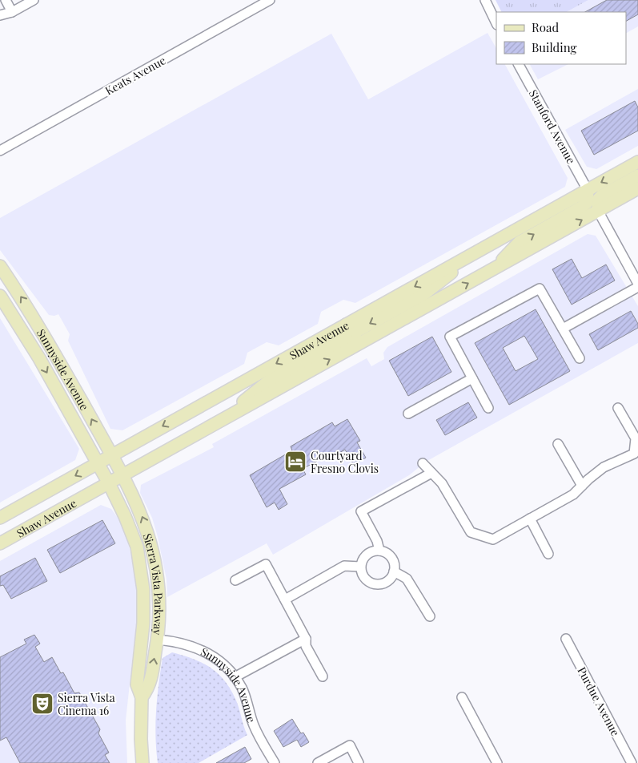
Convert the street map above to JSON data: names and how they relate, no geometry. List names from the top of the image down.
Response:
{
  "streets": {
    "main road": ["Shaw Avenue", "Sunnyside Avenue", "Sierra Vista Parkway"],
    "street": ["Keats Avenue", "Stanford Avenue", "Purdue Avenue"]
  },
  "crossings": [
    ["Stanford Avenue", "Shaw Avenue"],
    ["Shaw Avenue", "Sunnyside Avenue"],
    ["Shaw Avenue", "Sierra Vista Parkway"],
    ["Sunnyside Avenue", "Sierra Vista Parkway"]
  ],
  "places": {
    "hotel": ["Courtyard Fresno Clovis"],
    "theatre": ["Sierra Vista Cinema 16"]
  },
  "legend": ["Road", "Building"]
}
